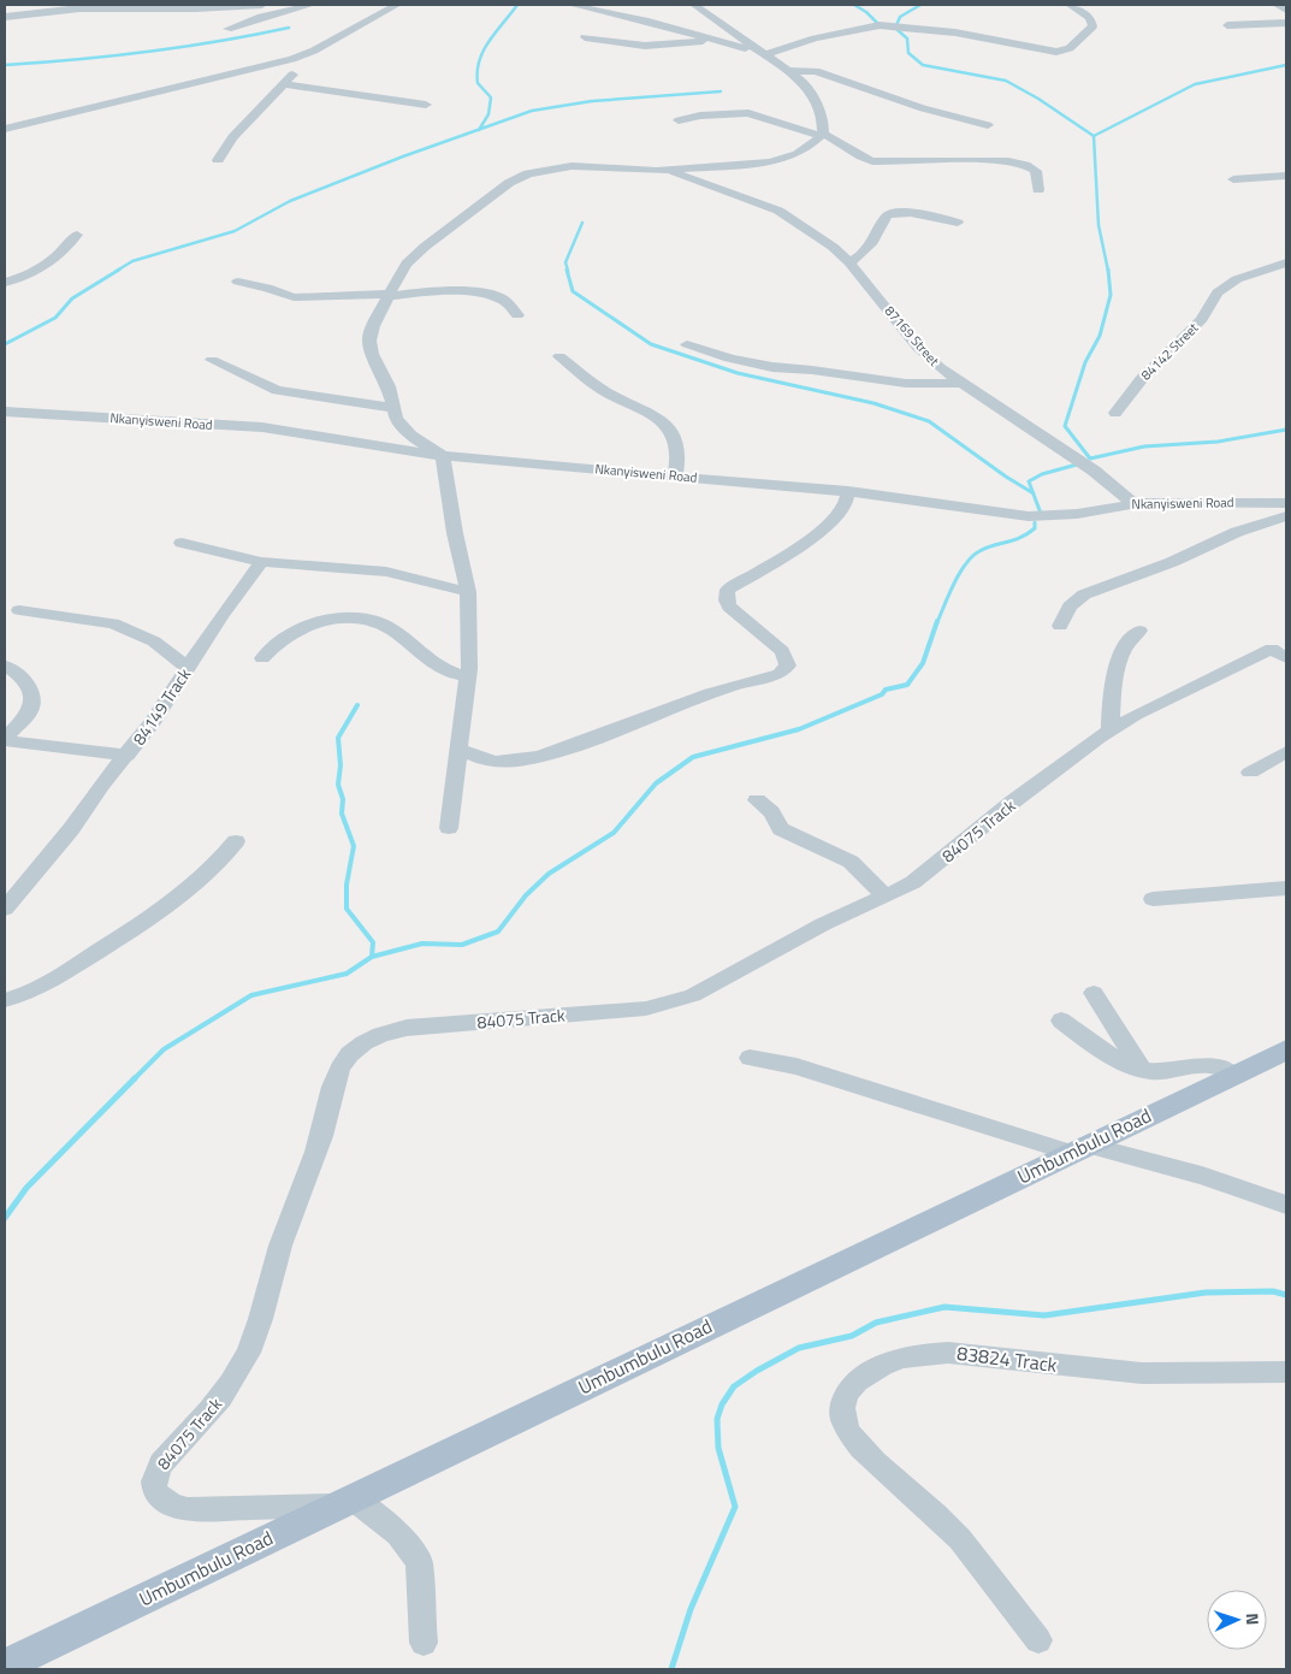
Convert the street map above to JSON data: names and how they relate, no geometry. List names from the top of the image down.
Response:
{
  "streets": {
    "main road": ["Umbumbulu Road"],
    "street": [
      "87169 Street",
      "84142 Street",
      "Nkanyisweni Road",
      "84149 Track",
      "84075 Track",
      "83824 Track"
    ]
  },
  "crossings": [
    ["87169 Street", "Nkanyisweni Road"],
    ["84075 Track", "Umbumbulu Road"]
  ],
  "north": "right"
}
